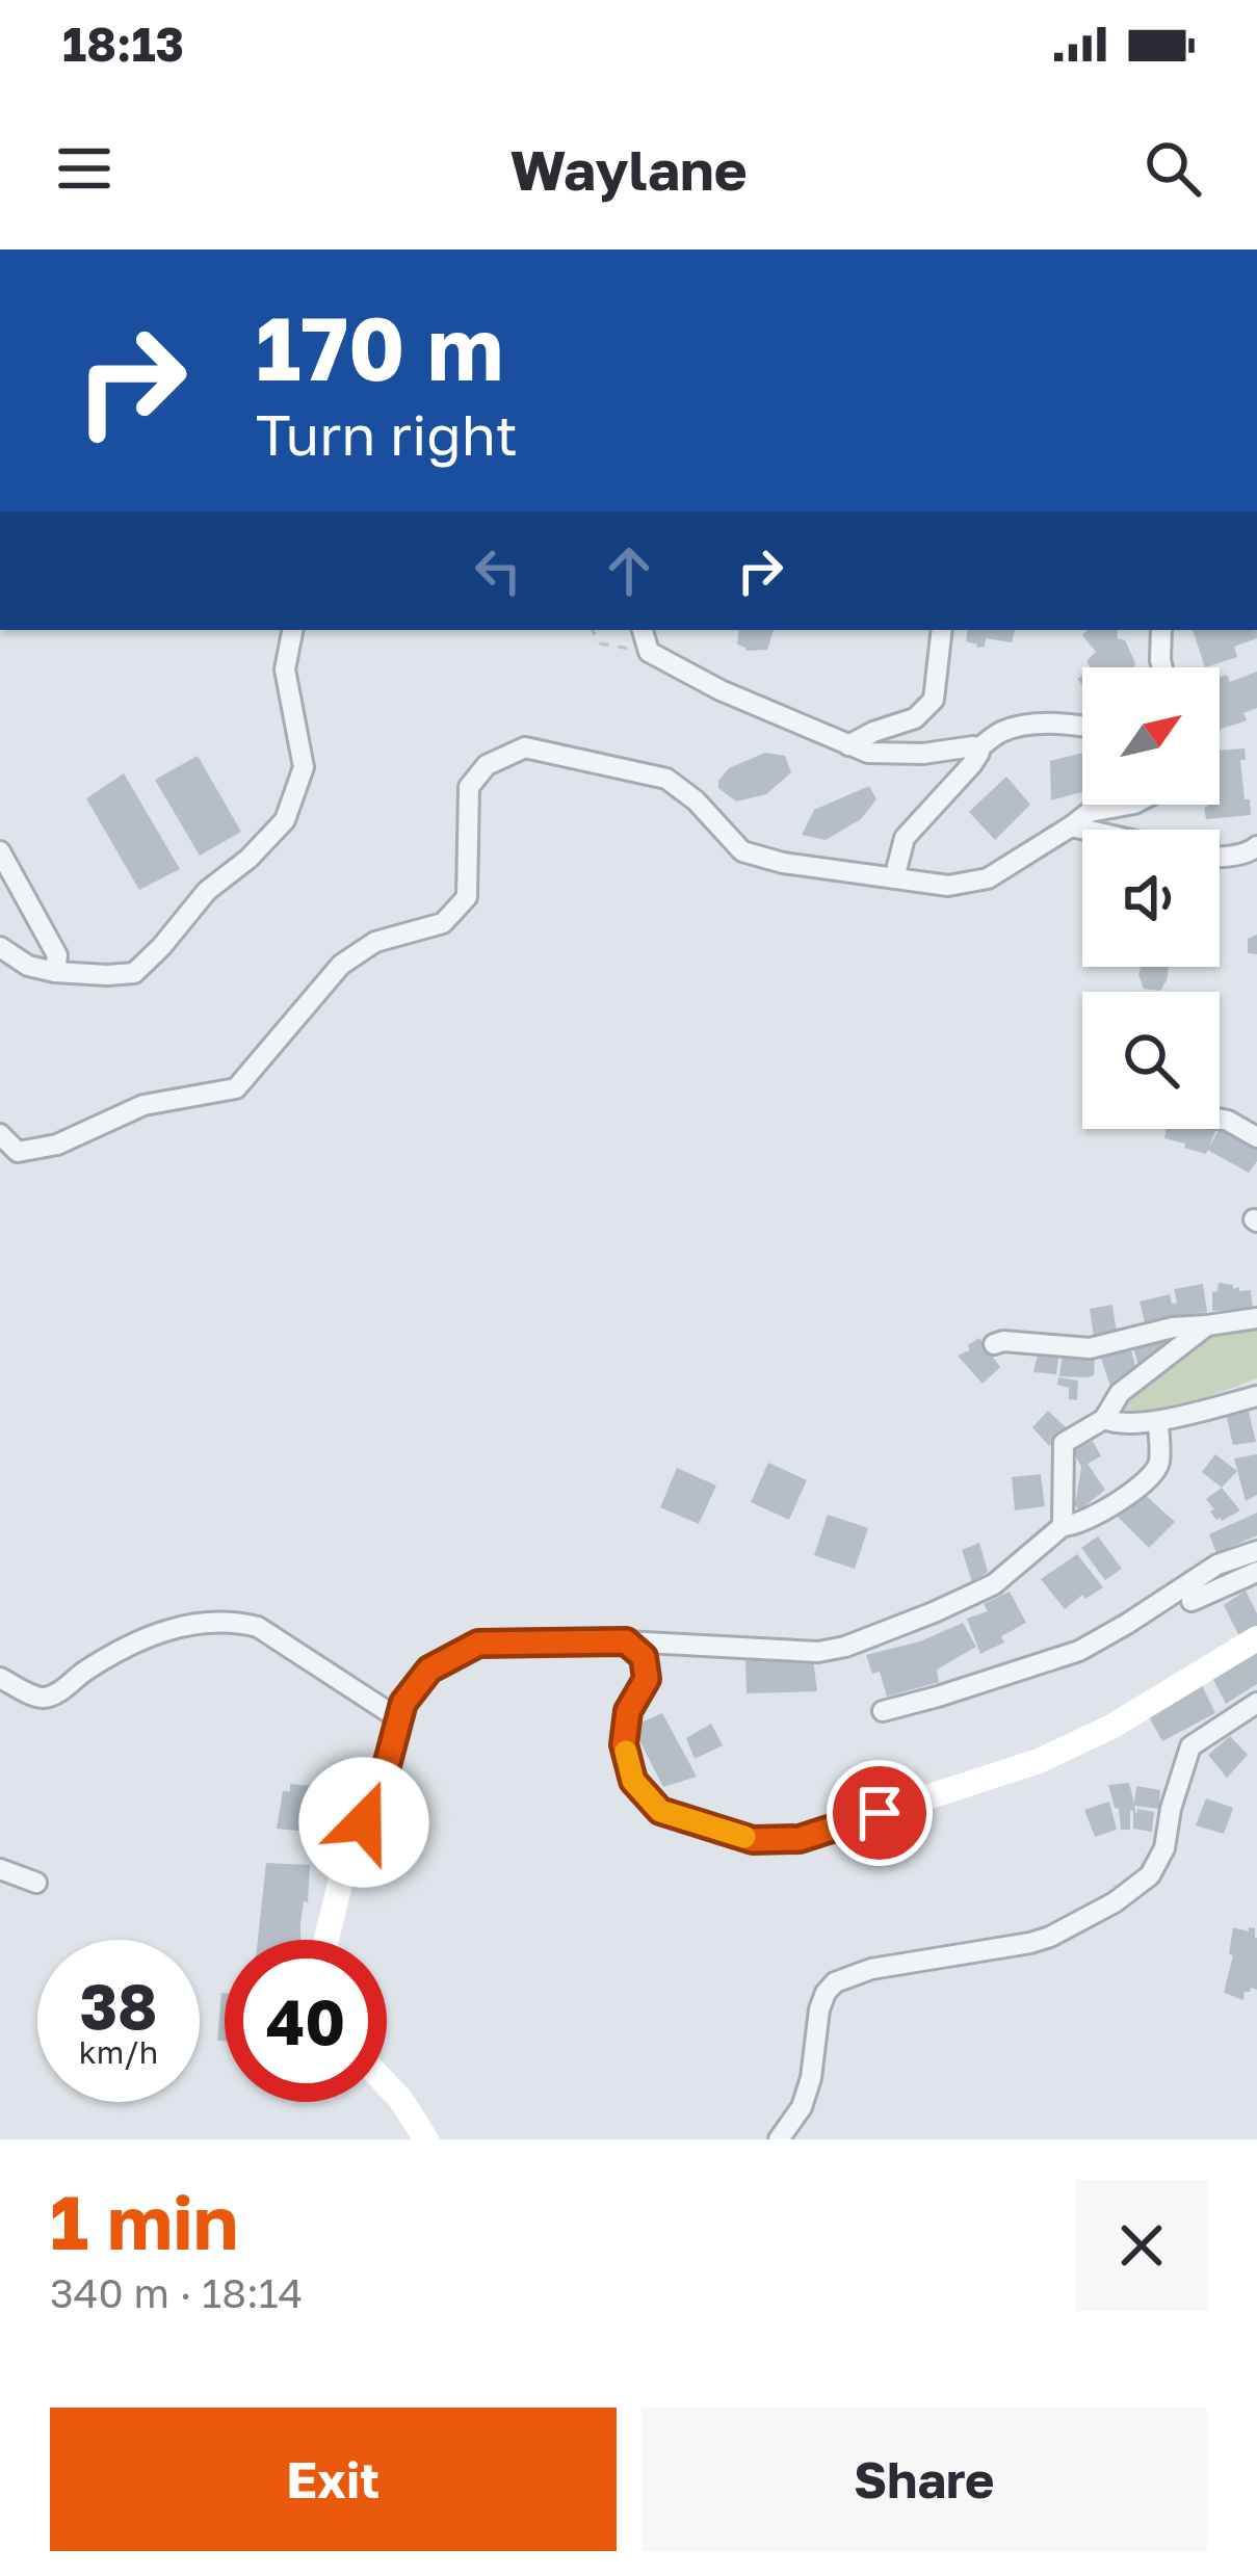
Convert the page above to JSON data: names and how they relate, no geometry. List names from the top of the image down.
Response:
{
  "north": "top right",
  "page": {
    "status": "18:13",
    "header": "Waylane",
    "turn": ["170 m", "Turn right"],
    "speed": "38 km/h",
    "limit": "40",
    "heading": ["1 min", "340 m · 18:14"],
    "buttons": ["Exit", "Share"]
  }
}
